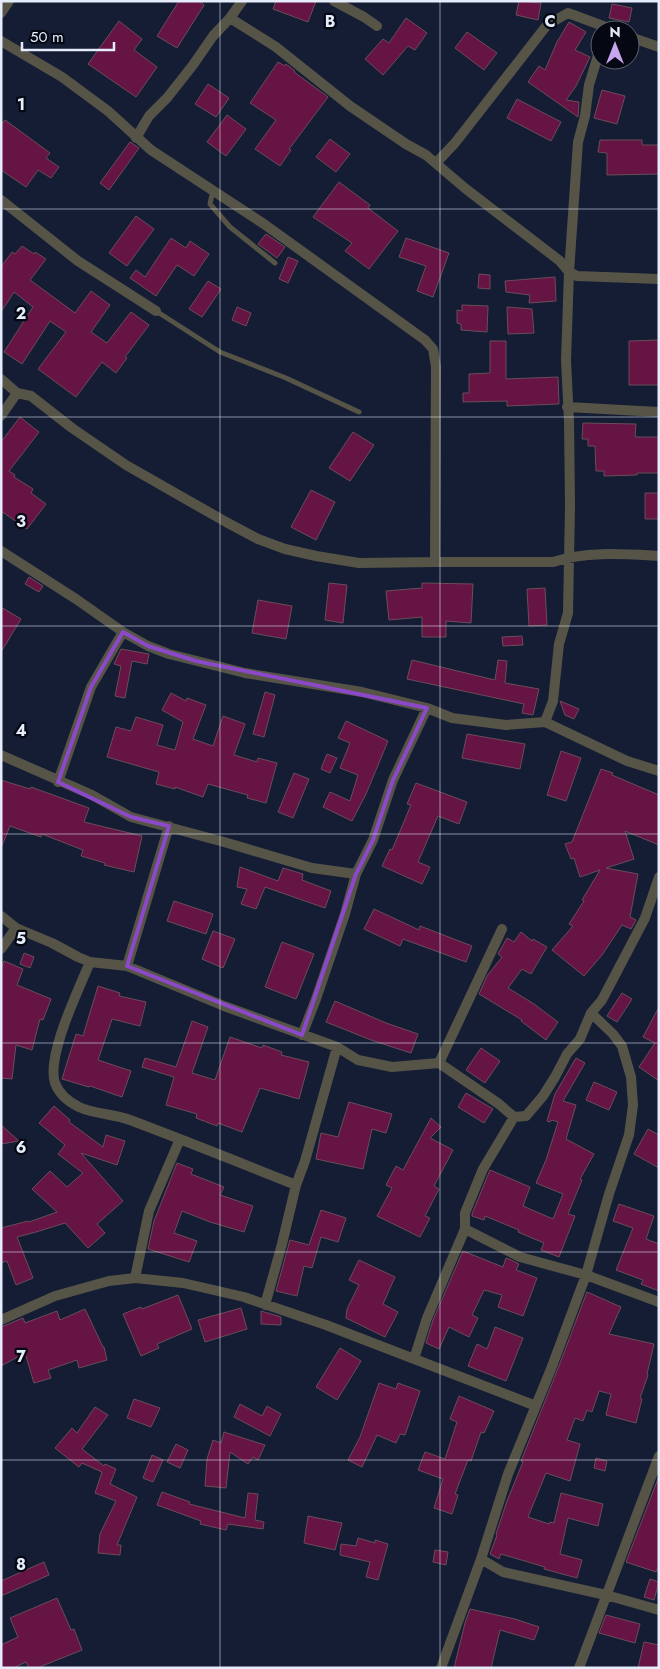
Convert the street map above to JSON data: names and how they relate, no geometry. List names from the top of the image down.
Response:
{
  "scale_bar": "50 m",
  "north": "top",
  "grid": {
    "columns": ["B", "C"],
    "rows": [
      "1",
      "2",
      "3",
      "4",
      "5",
      "6",
      "7",
      "8"
    ]
  }
}
